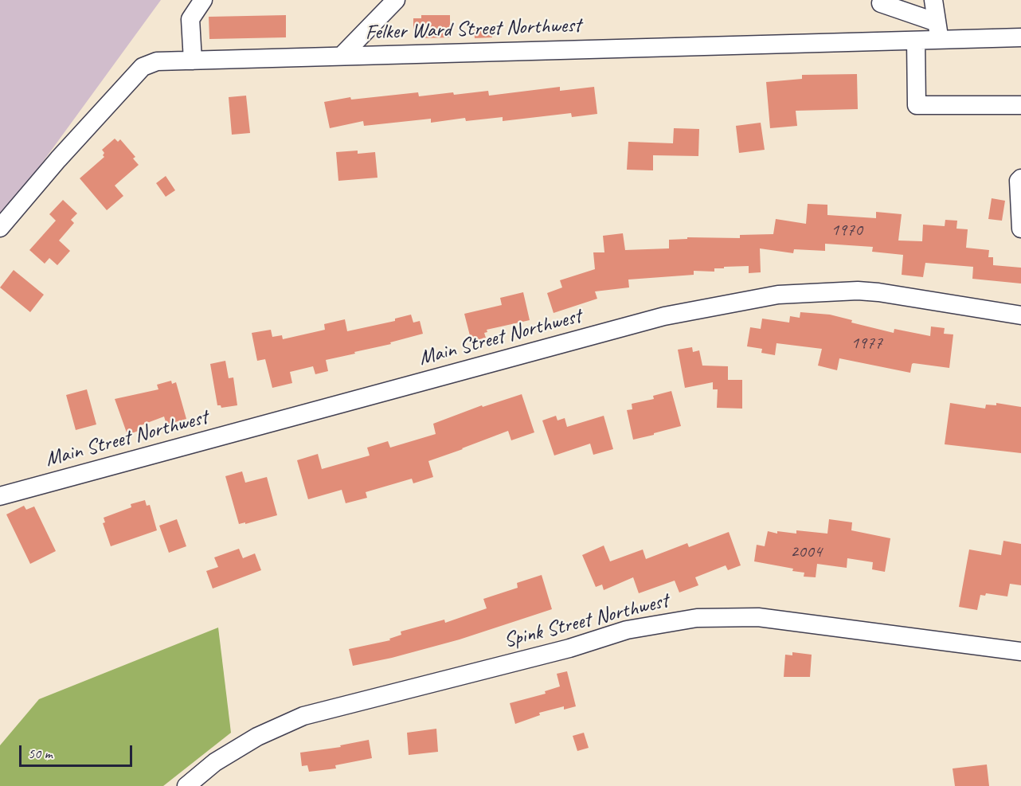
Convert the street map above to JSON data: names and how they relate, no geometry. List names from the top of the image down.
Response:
{
  "streets": {
    "street": ["Felker Ward Street Northwest", "Main Street Northwest", "Spink Street Northwest"]
  },
  "house_numbers": ["1970", "1977", "2004"],
  "scale_bar": "50 m"
}
